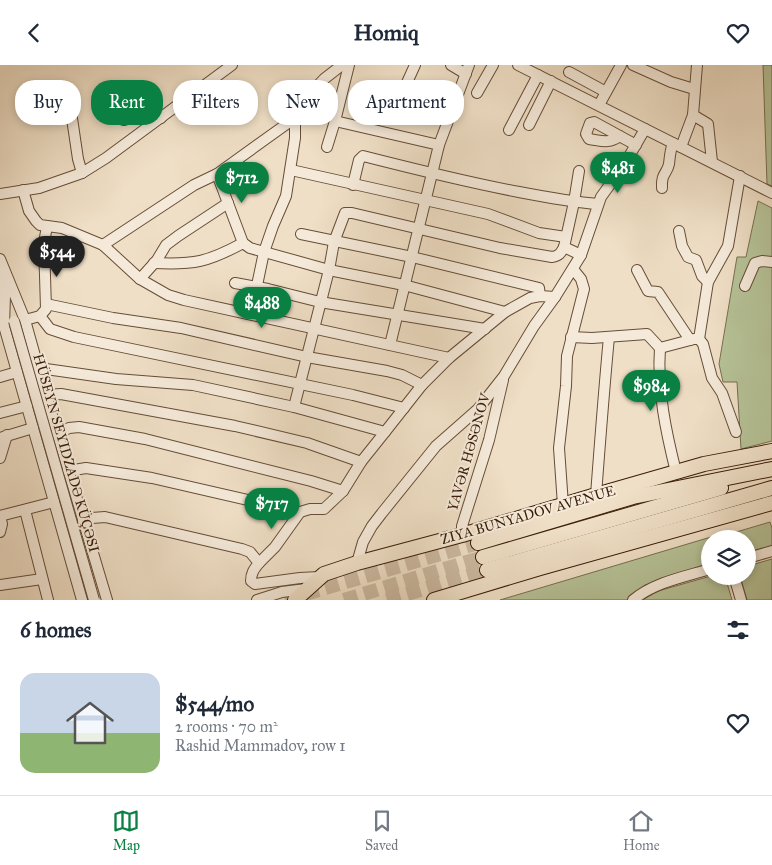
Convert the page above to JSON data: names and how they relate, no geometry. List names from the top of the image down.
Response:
{
  "streets": {
    "main road": ["ZIYA BUNYADOV AVENUE"],
    "street": ["YAVƏR HƏSƏNOV", "HÜSEYN SEYIDZADƏ KÜÇƏSI"]
  },
  "crossings": [
    ["YAVƏR HƏSƏNOV", "ZIYA BUNYADOV AVENUE"]
  ],
  "page": {
    "header": "Homiq",
    "chip": [
      "Buy",
      "Rent",
      "Filters",
      "New",
      "Apartment"
    ],
    "price": [
      "$481",
      "$712",
      "$544",
      "$488",
      "$984",
      "$717"
    ],
    "heading": "6 homes",
    "list": [
      {
        "name": "$544/mo",
        "note": "2 rooms · 70 m² · Rashid Mammadov, row 1"
      }
    ],
    "tabs": ["Map", "Saved", "Home"]
  }
}
